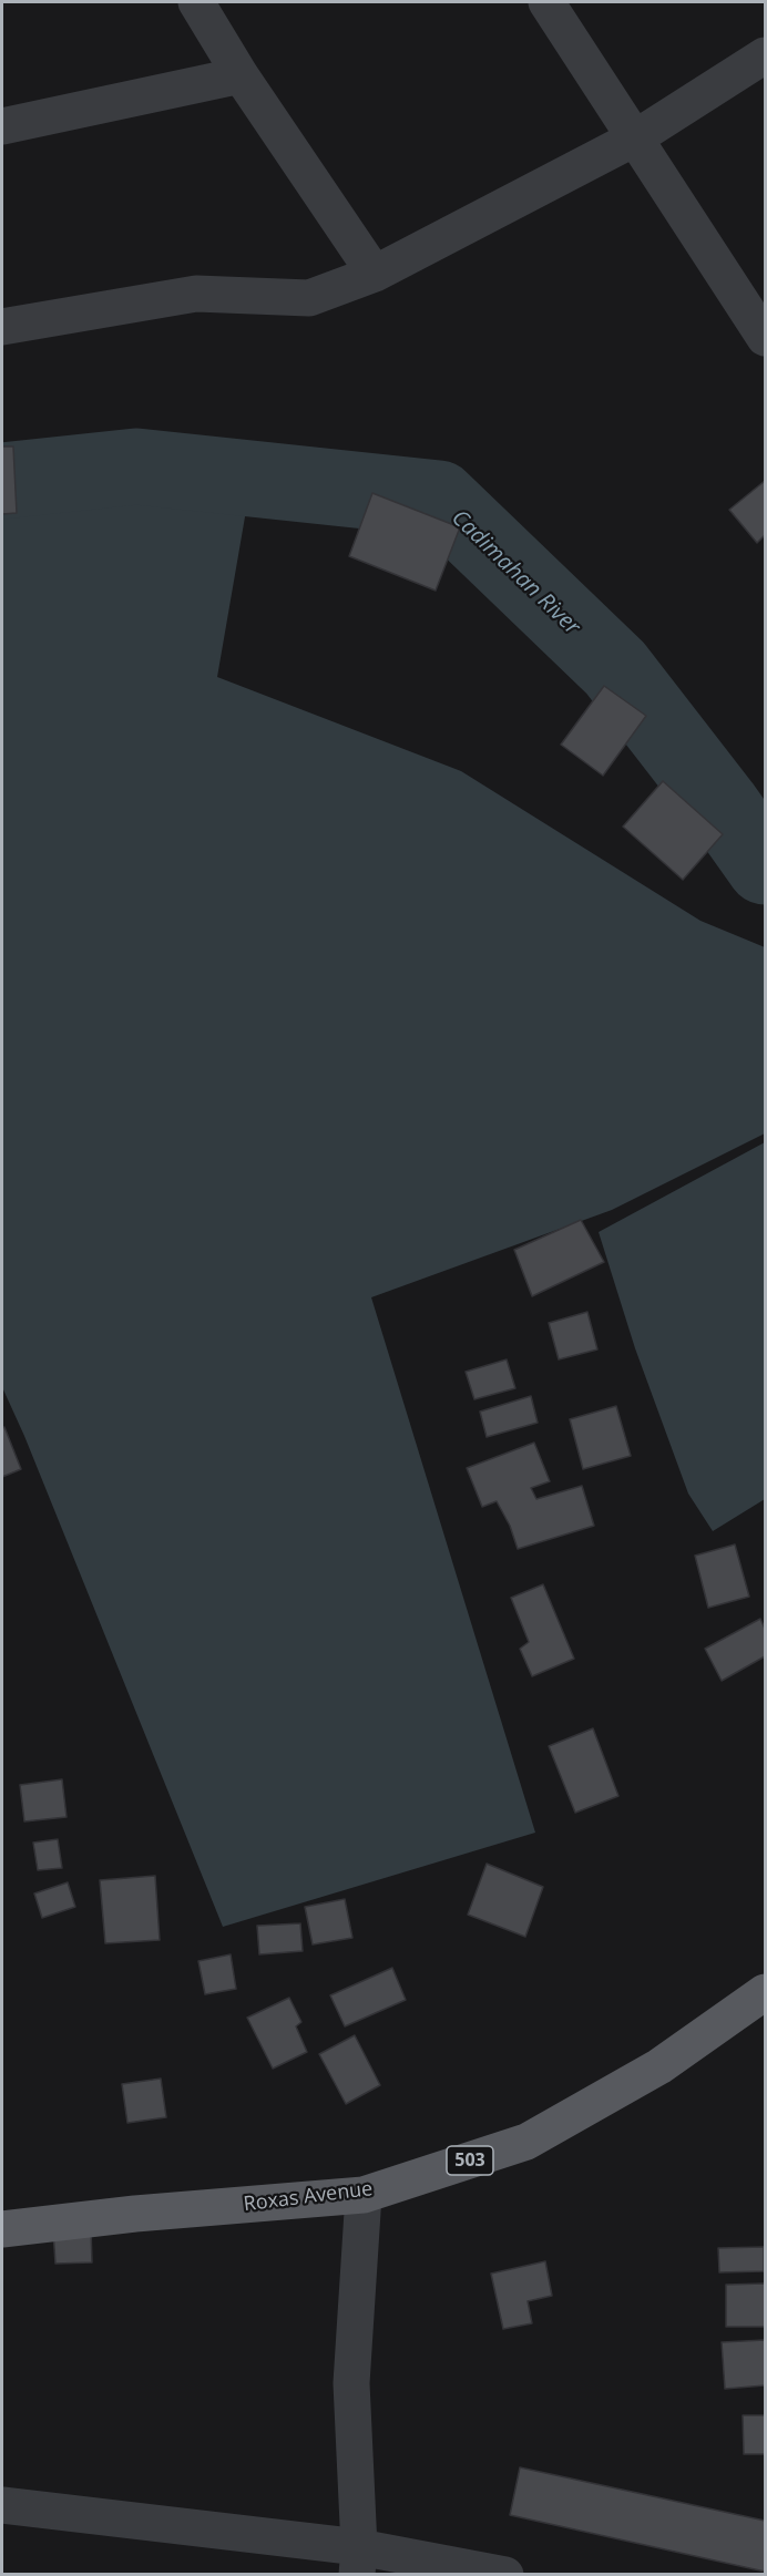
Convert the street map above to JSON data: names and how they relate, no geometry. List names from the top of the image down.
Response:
{
  "streets": {
    "main road": ["503", "Roxas Avenue"]
  },
  "water": ["Cadimahan River"]
}
